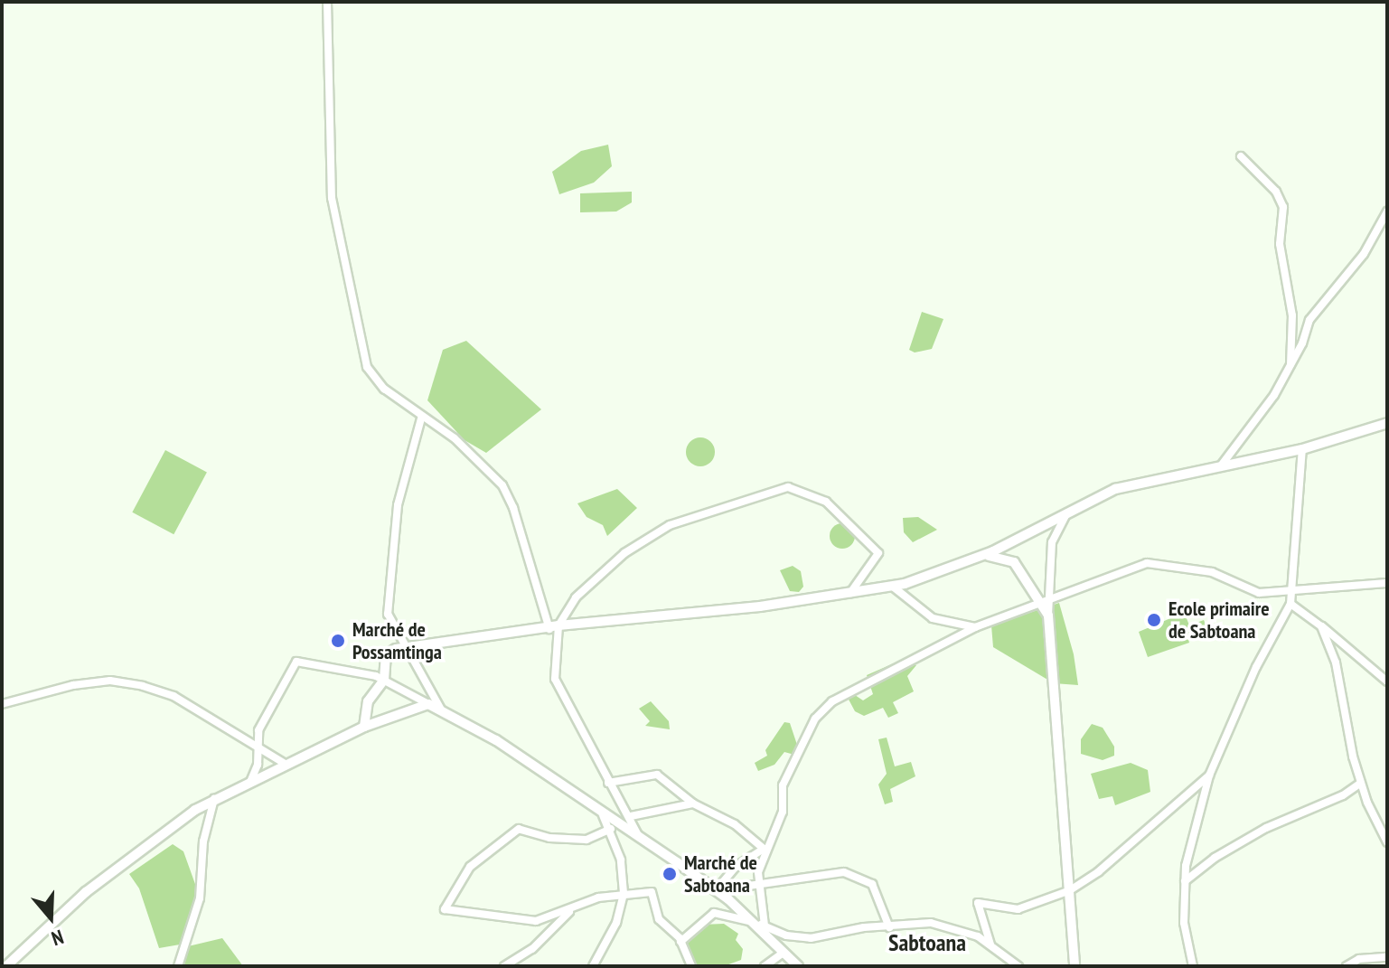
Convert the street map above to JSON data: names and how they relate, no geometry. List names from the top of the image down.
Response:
{
  "districts": ["Sabtoana"],
  "places": ["Ecole primaire de Sabtoana", "Marché de Possamtinga", "Marché de Sabtoana"],
  "north": "bottom"
}
